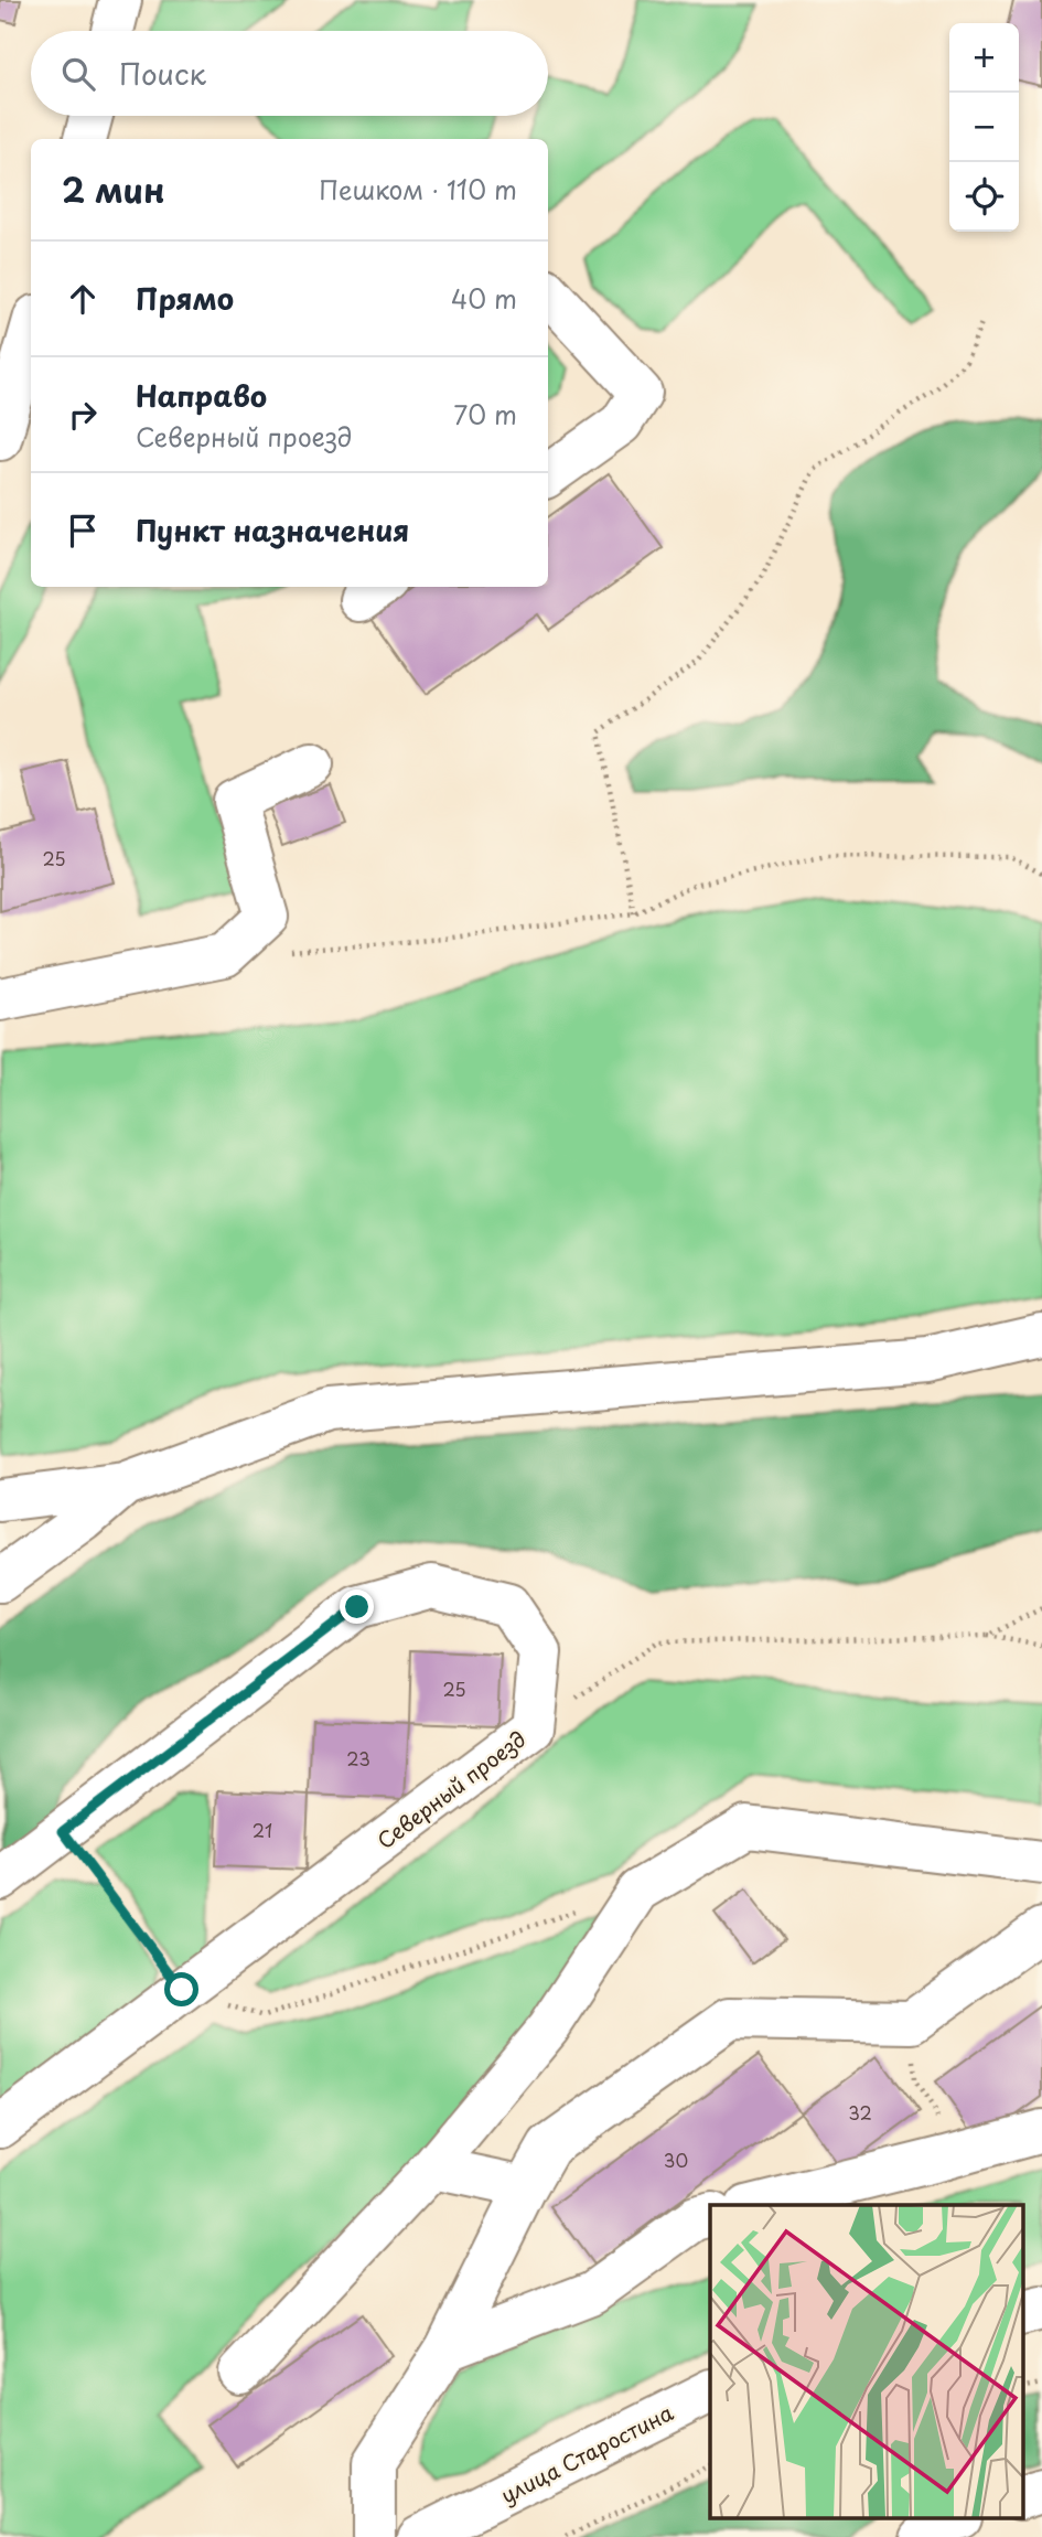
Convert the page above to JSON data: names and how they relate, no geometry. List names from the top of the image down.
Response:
{
  "streets": {
    "street": ["Северный проезд", "улица Старостина"]
  },
  "house_numbers": [
    "25",
    "25",
    "23",
    "21",
    "32",
    "30"
  ],
  "page": {
    "map_buttons": ["+", "−"],
    "search": "Поиск",
    "heading": ["2 мин", "Пешком · 110 m"],
    "list": [
      ["Прямо", "40 m"],
      ["Направо", "Северный проезд", "70 m"],
      "Пункт назначения"
    ]
  }
}
